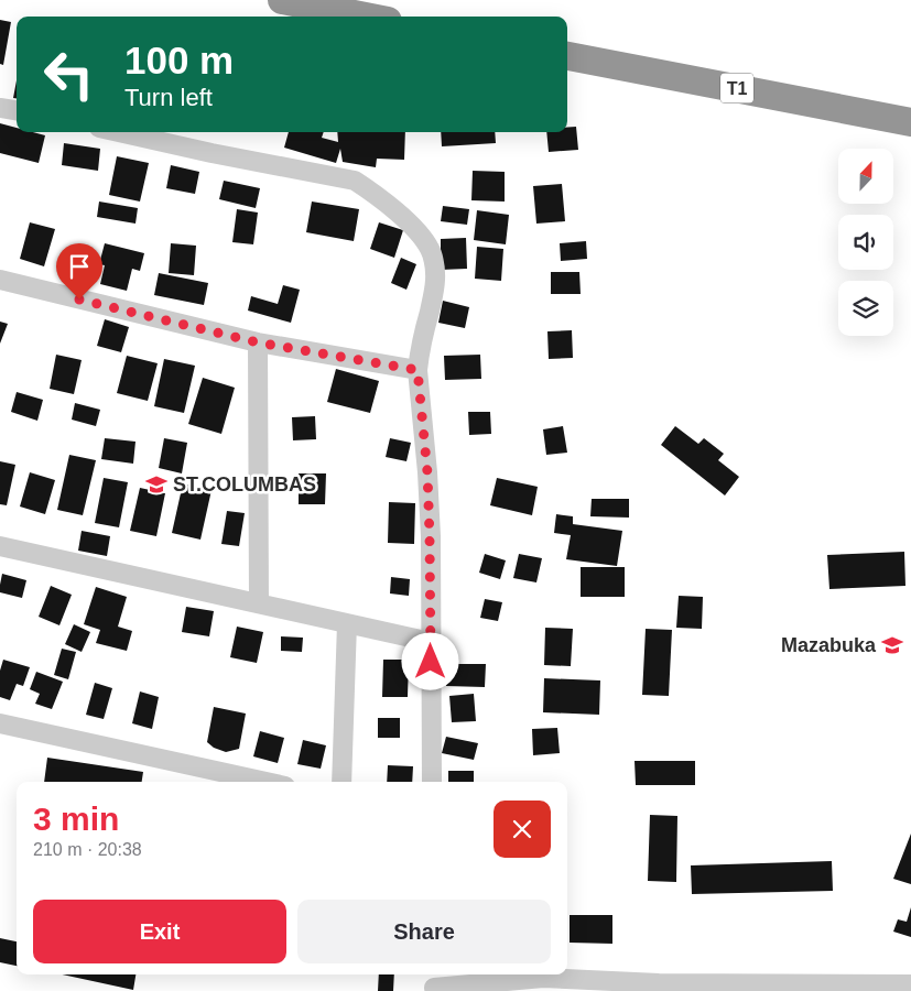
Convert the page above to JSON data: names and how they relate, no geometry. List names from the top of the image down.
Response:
{
  "streets": {
    "highway": ["T1"]
  },
  "places": {
    "school or university": ["ST.COLUMBAS", "Mazabuka"]
  },
  "north": "top",
  "page": {
    "turn": ["100 m", "Turn left"],
    "heading": ["3 min", "210 m · 20:38"],
    "buttons": ["Exit", "Share"]
  }
}
